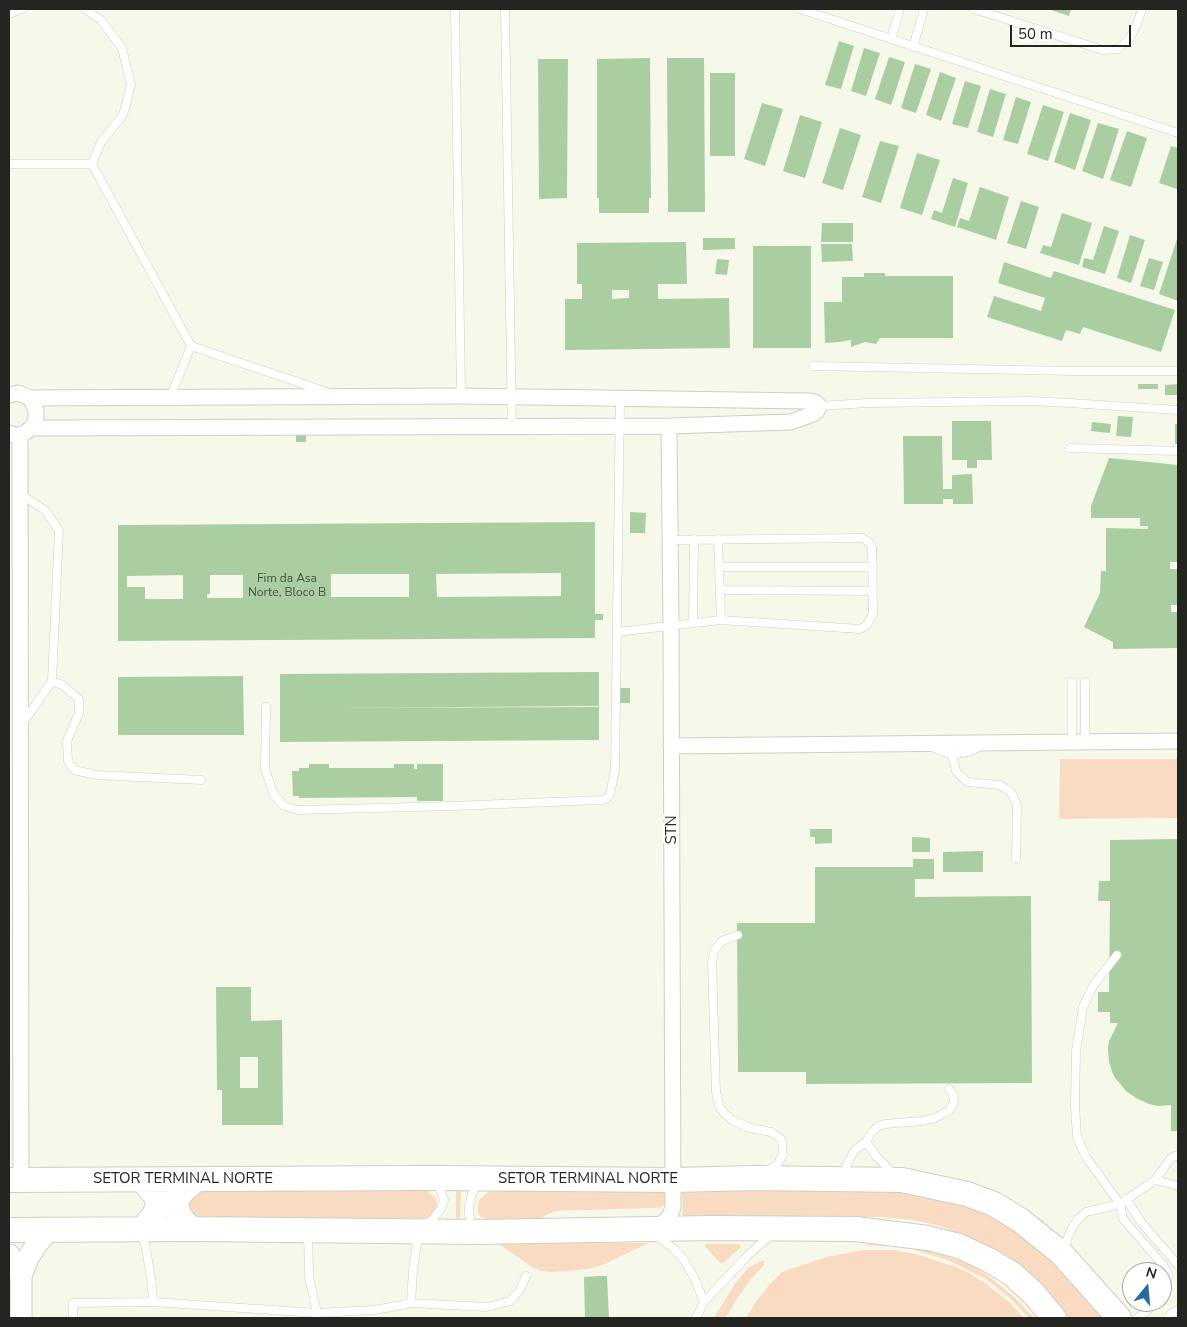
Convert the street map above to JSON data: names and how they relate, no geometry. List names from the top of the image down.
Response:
{
  "streets": {
    "main road": ["SETOR TERMINAL NORTE"],
    "street": ["STN"]
  },
  "crossings": [
    ["STN", "SETOR TERMINAL NORTE"]
  ],
  "house_numbers": ["Fim da Asa Norte, Bloco B"],
  "scale_bar": "50 m",
  "north": "top"
}
